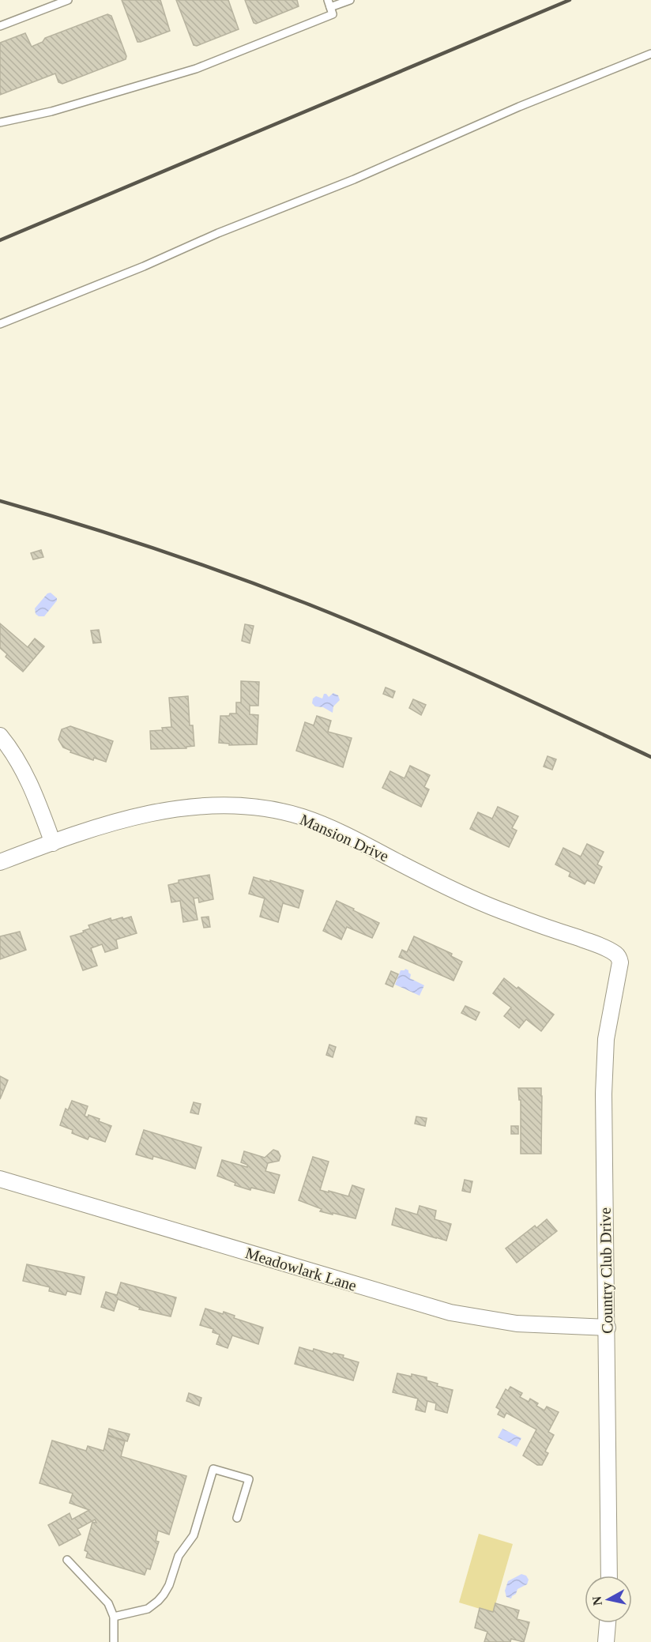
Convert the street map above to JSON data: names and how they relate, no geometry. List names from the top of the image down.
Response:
{
  "streets": {
    "street": ["Mansion Drive", "Meadowlark Lane", "Country Club Drive"]
  },
  "crossings": [
    ["Mansion Drive", "Country Club Drive"],
    ["Meadowlark Lane", "Country Club Drive"]
  ],
  "north": "left"
}
